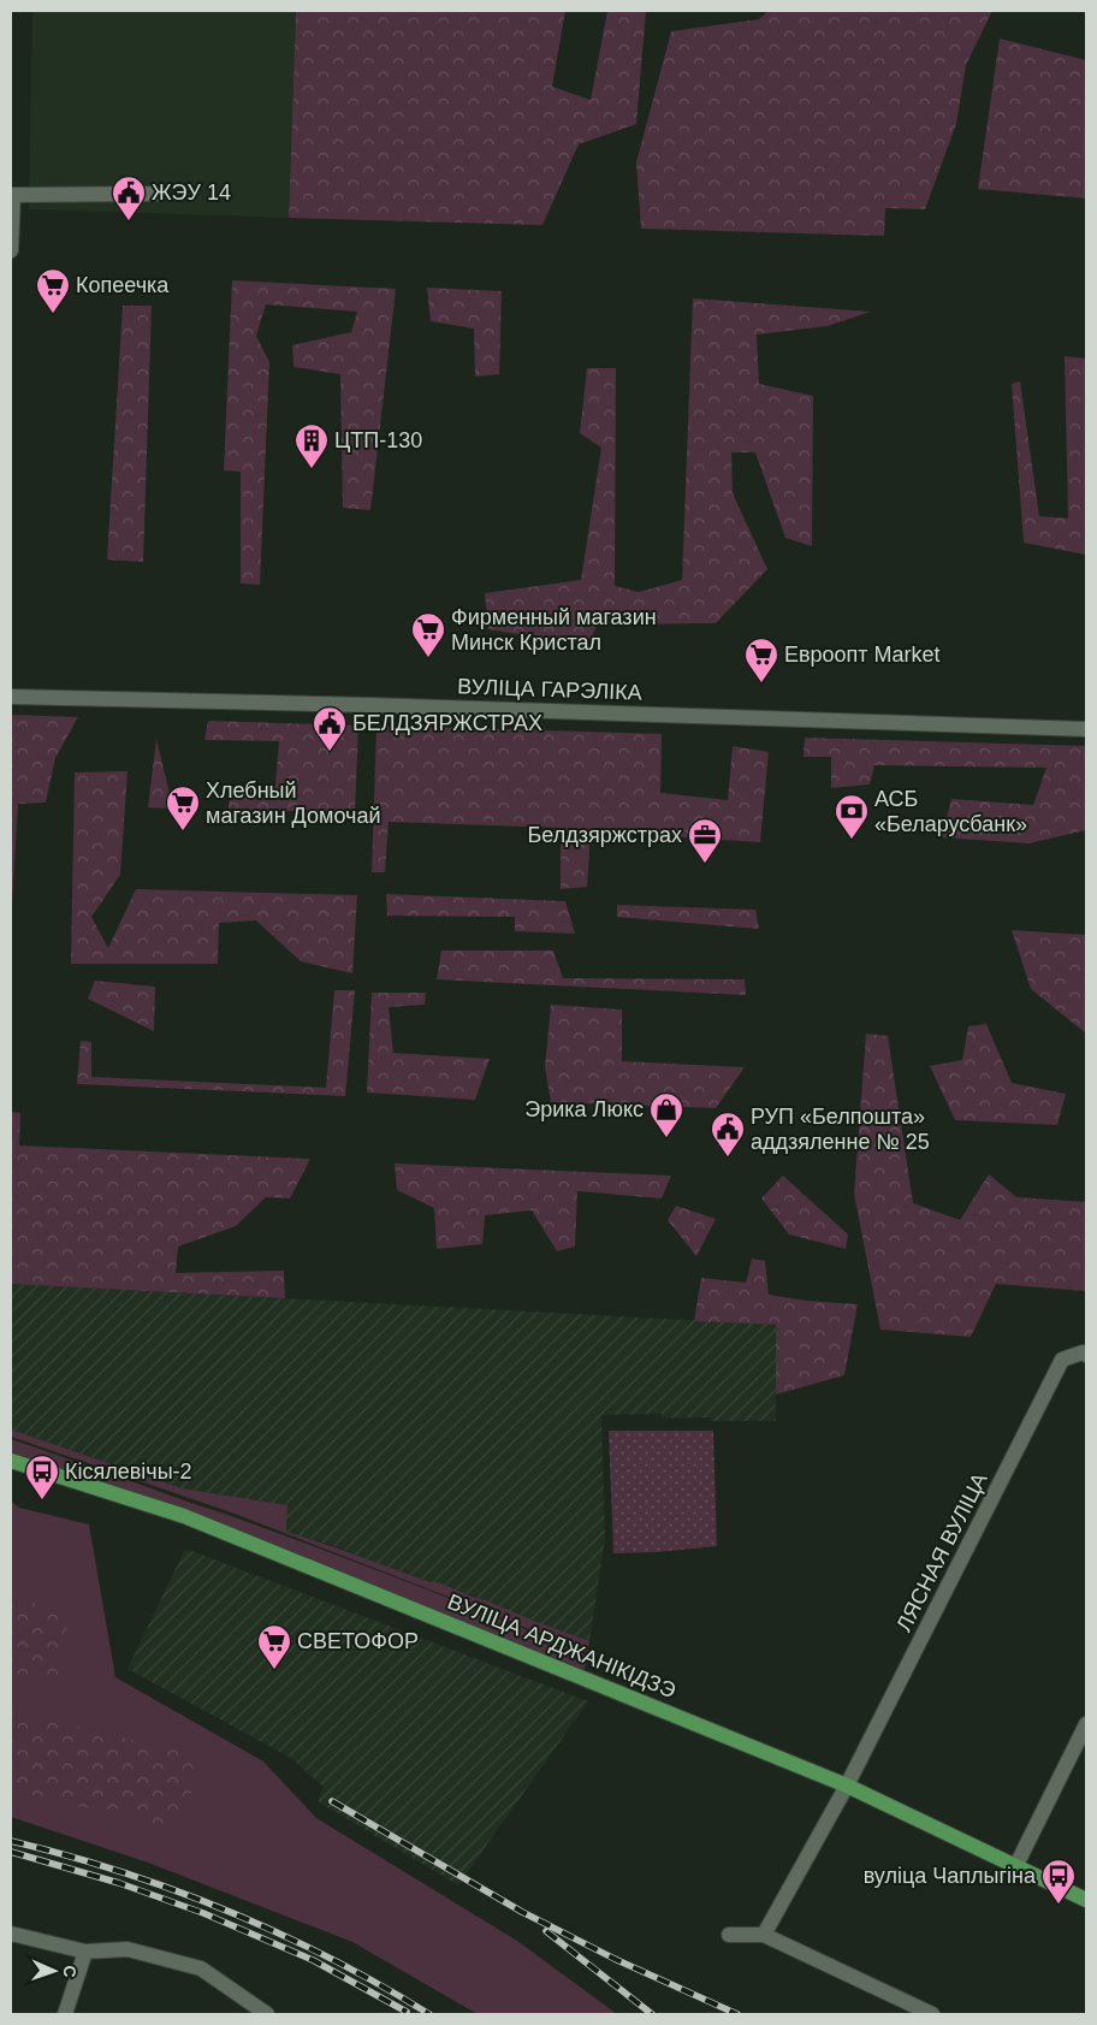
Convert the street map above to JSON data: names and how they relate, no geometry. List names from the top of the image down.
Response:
{
  "streets": {
    "main road": ["ВУЛІЦА АРДЖАНІКІДЗЭ"],
    "street": ["ВУЛІЦА ГАРЭЛІКА", "ЛЯСНАЯ ВУЛІЦА"]
  },
  "crossings": [
    ["ЛЯСНАЯ ВУЛІЦА", "ВУЛІЦА АРДЖАНІКІДЗЭ"]
  ],
  "places": {
    "public building": ["ЖЭУ 14", "БЕЛДЗЯРЖСТРАХ", "РУП «Белпошта» аддзяленне № 25"],
    "supermarket": [
      "Копеечка",
      "Фирменный магазин Минск Кристал",
      "Евроопт Market",
      "Хлебный магазин Домочай",
      "СВЕТОФОР"
    ],
    "building": ["ЦТП-130"],
    "bank": ["АСБ «Беларусбанк»"],
    "office": ["Белдзяржстрах"],
    "shop": ["Эрика Люкс"],
    "bus stop": ["Кісялевічы-2", "вуліца Чаплыгіна"]
  },
  "north": "right"
}
